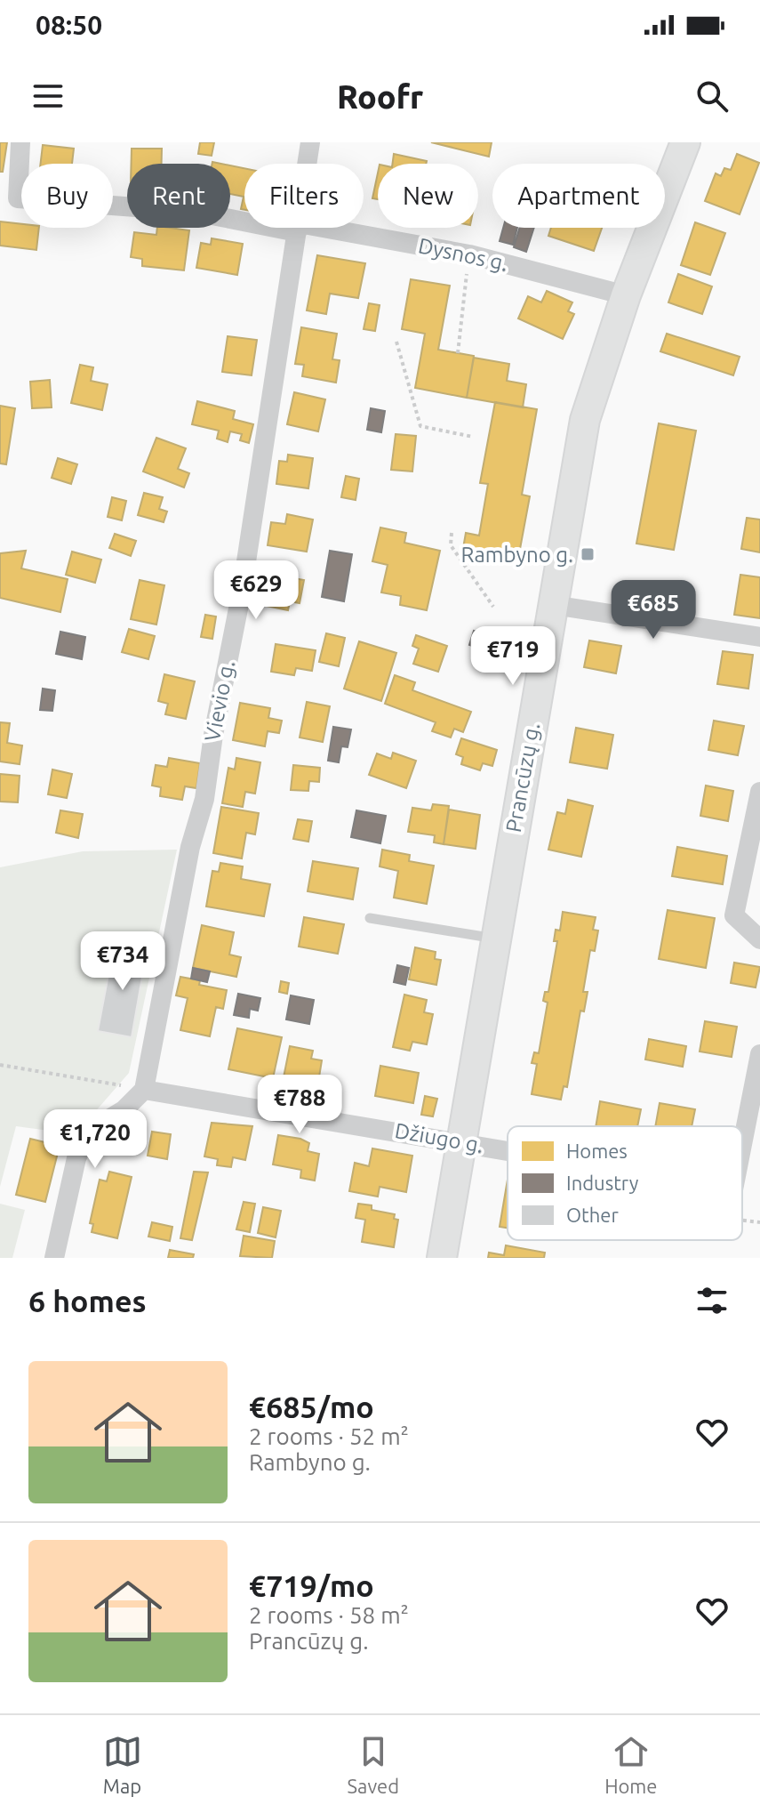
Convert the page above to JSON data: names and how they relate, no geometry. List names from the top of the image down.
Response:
{
  "streets": {
    "street": [
      "Dysnos g.",
      "Vievio g.",
      "Prancūzų g.",
      "Džiugo g."
    ]
  },
  "crossings": [
    ["Dysnos g.", "Vievio g."],
    ["Dysnos g.", "Prancūzų g."],
    ["Vievio g.", "Džiugo g."],
    ["Prancūzų g.", "Džiugo g."]
  ],
  "places": {
    "transit": ["Rambyno g."]
  },
  "legend": ["Homes", "Industry", "Other"],
  "page": {
    "status": "08:50",
    "header": "Roofr",
    "chip": [
      "Buy",
      "Rent",
      "Filters",
      "New",
      "Apartment"
    ],
    "price": [
      "€629",
      "€685",
      "€719",
      "€734",
      "€788",
      "€1,720"
    ],
    "heading": "6 homes",
    "list": [
      {
        "name": "€685/mo",
        "note": "2 rooms · 52 m² · Rambyno g."
      },
      {
        "name": "€719/mo",
        "note": "2 rooms · 58 m² · Prancūzų g."
      }
    ],
    "tabs": ["Map", "Saved", "Home"]
  }
}
